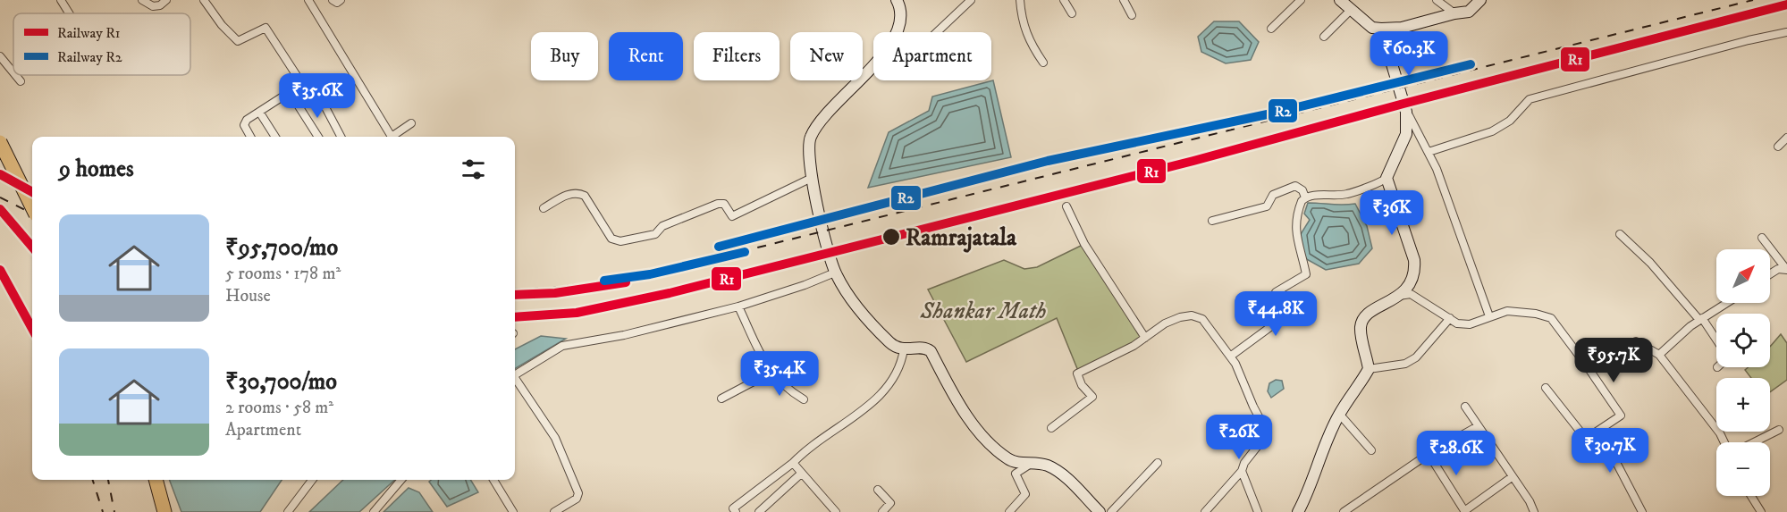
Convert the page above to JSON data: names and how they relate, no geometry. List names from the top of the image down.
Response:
{
  "parks": ["Shankar Math"],
  "places": ["Ramrajatala"],
  "lines": ["rail line R1", "rail line R2"],
  "legend": ["Railway R1", "Railway R2"],
  "north": "top right",
  "page": {
    "price": [
      "₹60.3K",
      "₹35.6K",
      "₹36K",
      "₹44.8K",
      "₹95.7K",
      "₹35.4K",
      "₹26K",
      "₹30.7K",
      "₹28.6K"
    ],
    "chip": [
      "Buy",
      "Rent",
      "Filters",
      "New",
      "Apartment"
    ],
    "heading": "9 homes",
    "list": [
      {
        "name": "₹95,700/mo",
        "note": "5 rooms · 178 m² · House"
      },
      {
        "name": "₹30,700/mo",
        "note": "2 rooms · 58 m² · Apartment"
      }
    ],
    "map_buttons": ["+", "−"]
  }
}
